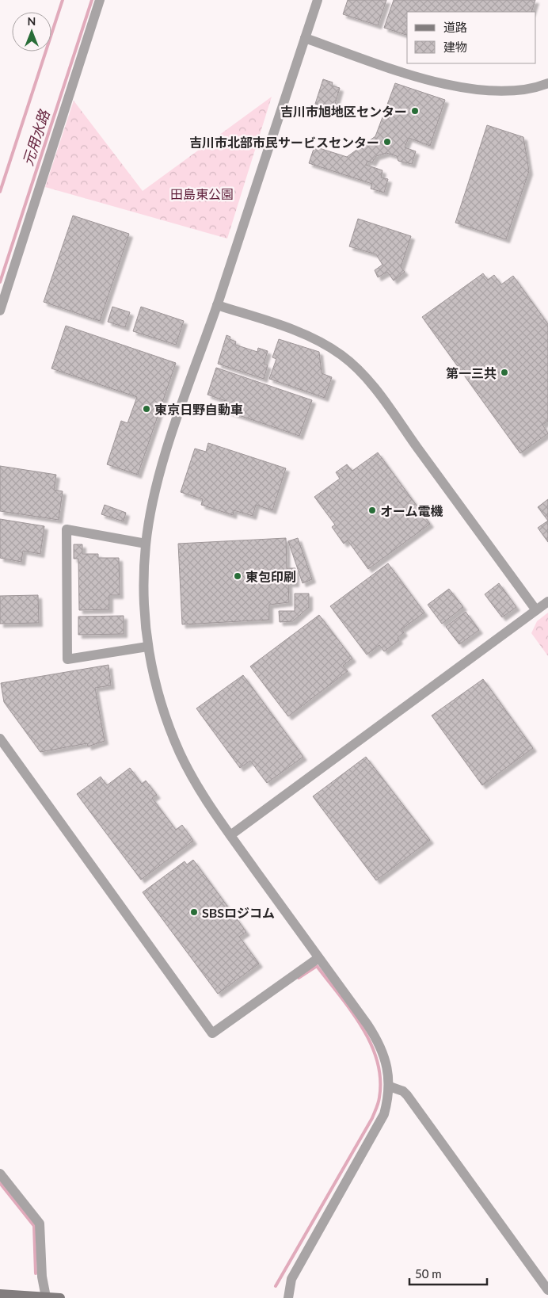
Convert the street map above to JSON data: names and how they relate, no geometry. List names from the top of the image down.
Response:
{
  "water": ["元用水路"],
  "parks": ["田島東公園"],
  "places": [
    "吉川市旭地区センター",
    "吉川市北部市民サービスセンター",
    "第一三共",
    "東京日野自動車",
    "オーム電機",
    "東包印刷",
    "SBSロジコム"
  ],
  "legend": ["道路", "建物"],
  "scale_bar": "50 m",
  "north": "top"
}
